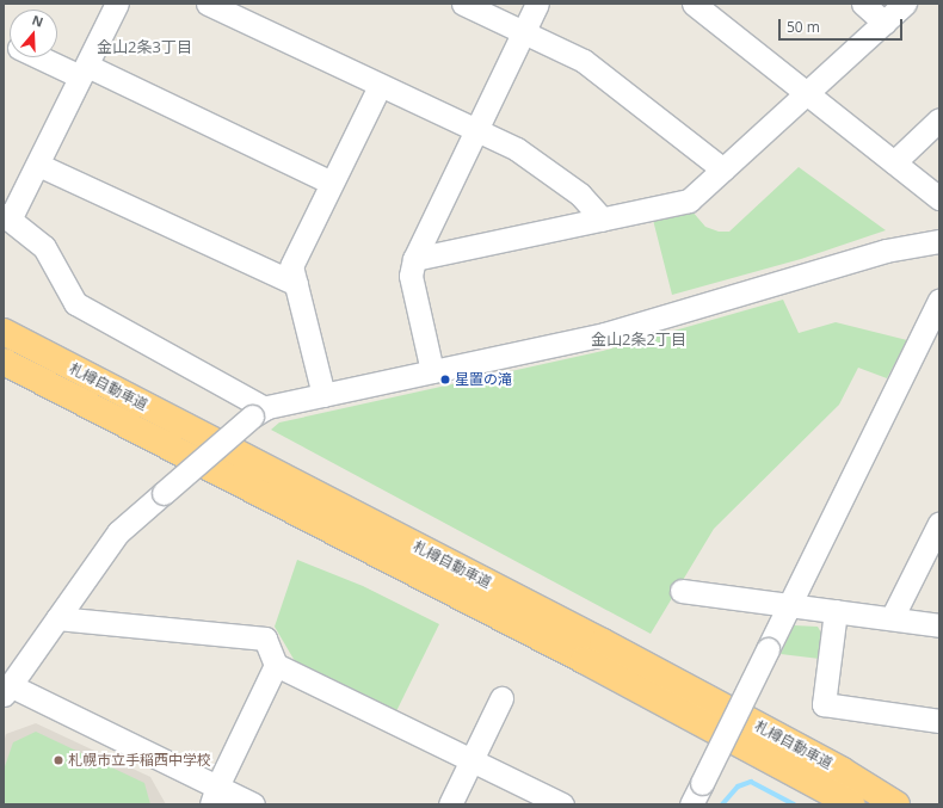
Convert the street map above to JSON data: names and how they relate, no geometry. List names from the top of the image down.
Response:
{
  "streets": {
    "highway": ["札樽自動車道"]
  },
  "districts": ["金山2条3丁目", "金山2条2丁目"],
  "places": ["星置の滝", "札幌市立手稲西中学校"],
  "scale_bar": "50 m",
  "north": "top"
}
